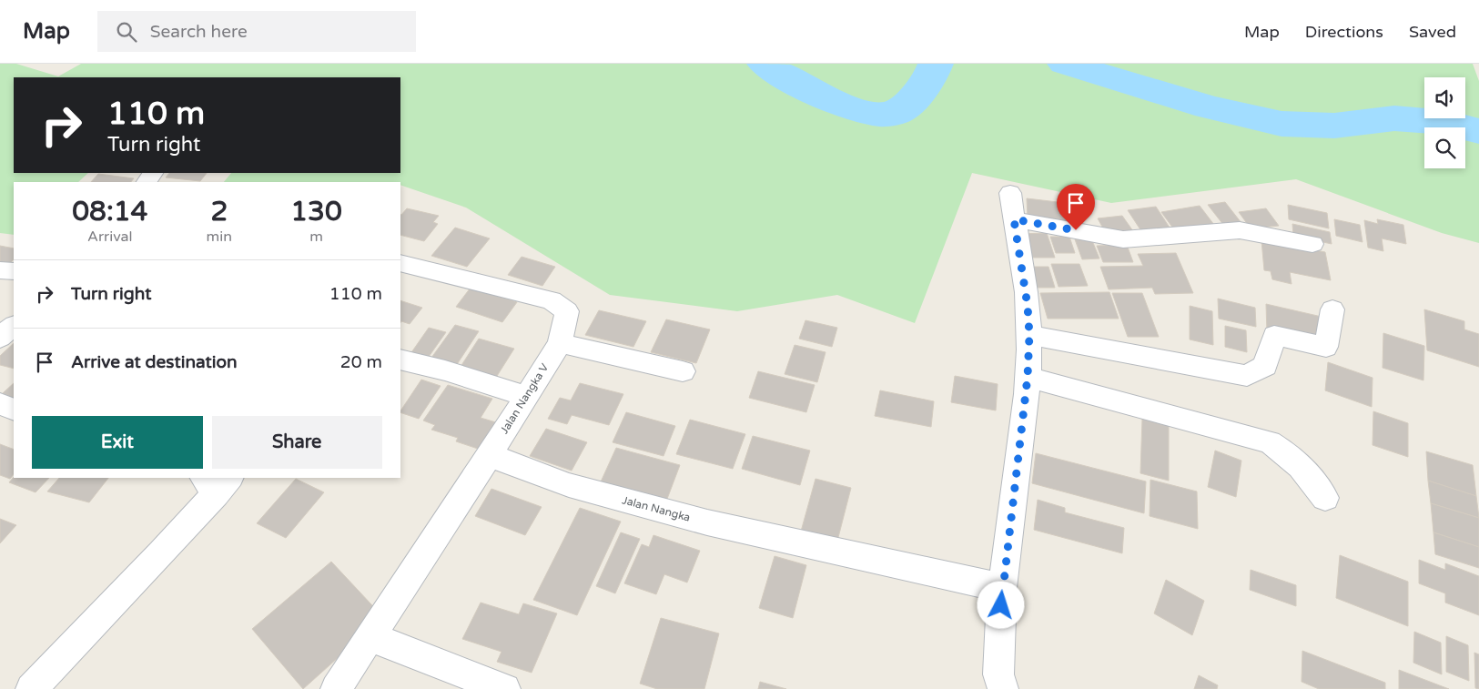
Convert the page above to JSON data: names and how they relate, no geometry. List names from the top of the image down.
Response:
{
  "streets": {
    "street": ["Jalan Nangka V", "Jalan Nangka"]
  },
  "crossings": [
    ["Jalan Nangka V", "Jalan Nangka"]
  ],
  "page": {
    "header": "Map",
    "search": "Search here",
    "nav": ["Map", "Directions", "Saved"],
    "turn": ["110 m", "Turn right"],
    "eta": [
      "08:14",
      "Arrival",
      "2",
      "min",
      "130",
      "m"
    ],
    "list": [
      {
        "name": "Turn right",
        "value": "110 m"
      },
      {
        "name": "Arrive at destination",
        "value": "20 m"
      }
    ],
    "buttons": ["Exit", "Share"]
  }
}
